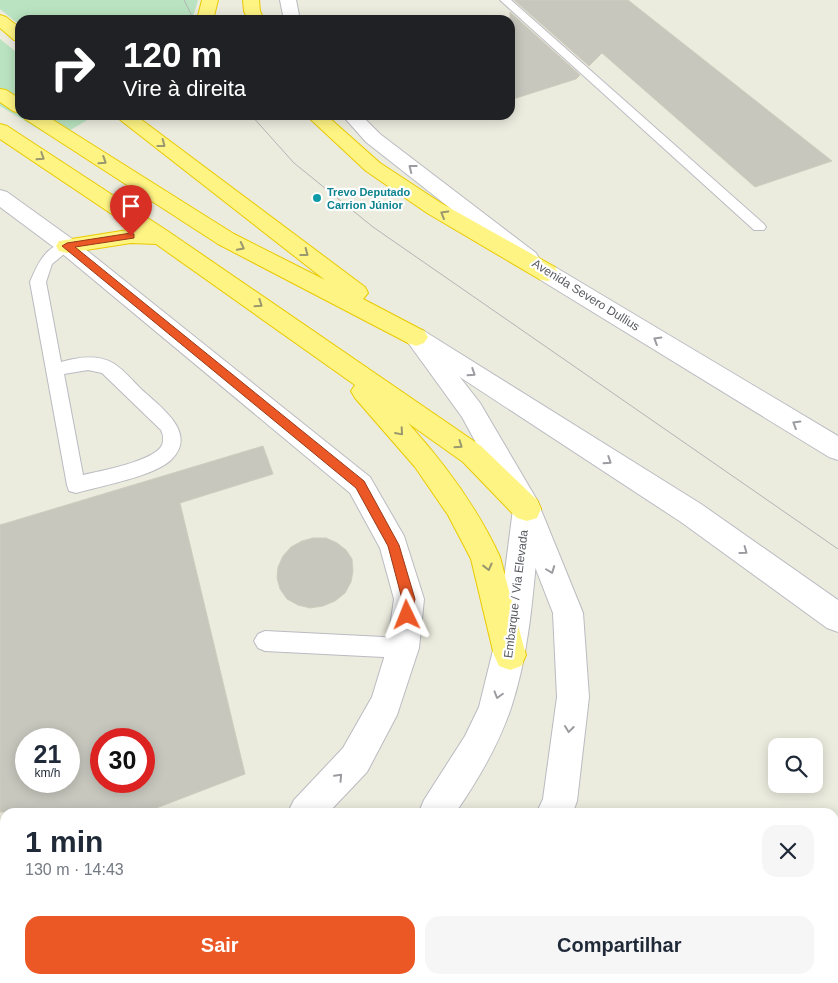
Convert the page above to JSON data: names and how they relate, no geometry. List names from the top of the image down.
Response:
{
  "streets": {
    "street": ["Avenida Severo Dullius", "Embarque / Via Elevada"]
  },
  "places": ["Trevo Deputado Carrion Júnior"],
  "page": {
    "turn": ["120 m", "Vire à direita"],
    "speed": "21 km/h",
    "limit": "30",
    "heading": ["1 min", "130 m · 14:43"],
    "buttons": ["Sair", "Compartilhar"]
  }
}
